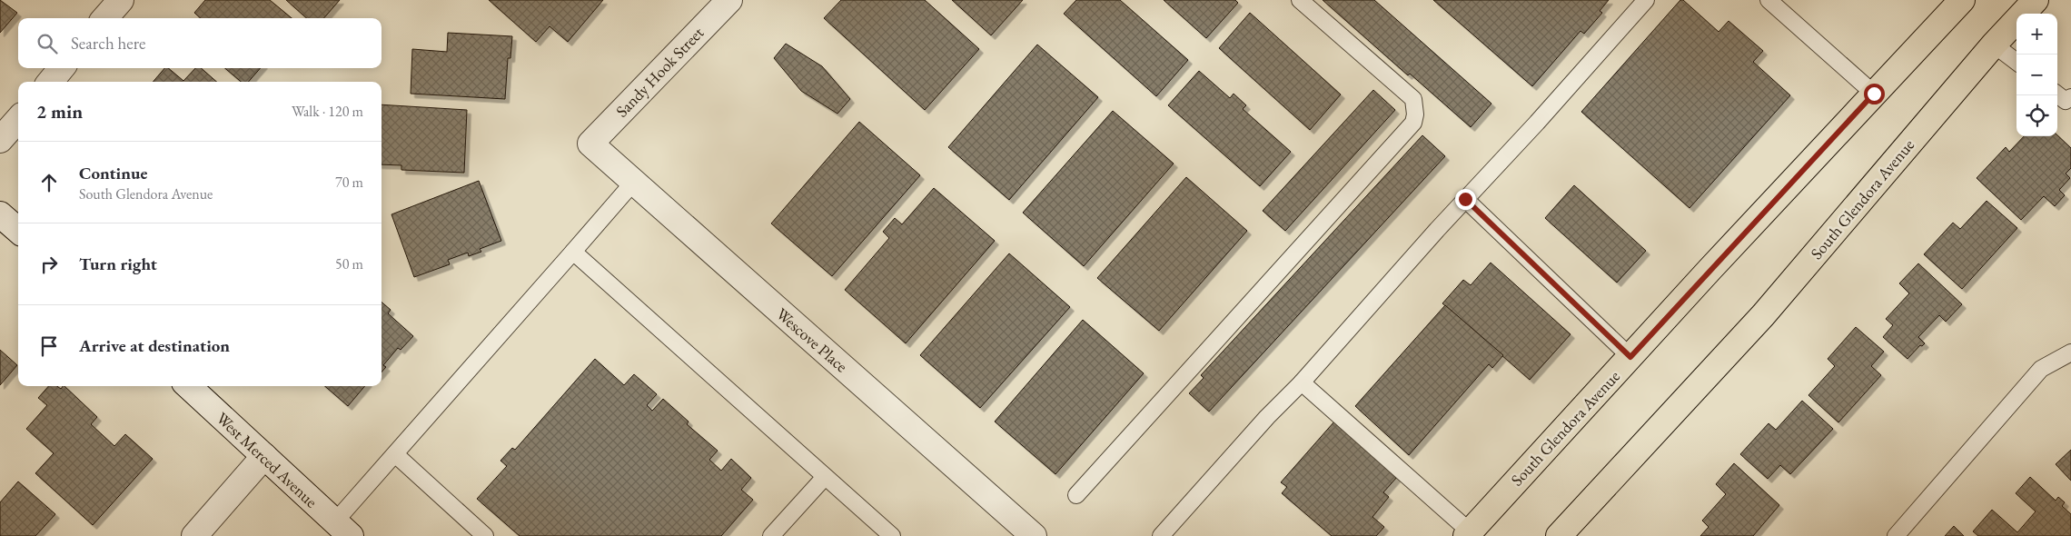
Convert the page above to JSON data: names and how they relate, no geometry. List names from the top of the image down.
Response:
{
  "streets": {
    "main road": ["South Glendora Avenue"],
    "street": ["Sandy Hook Street", "Wescove Place", "West Merced Avenue"]
  },
  "crossings": [
    ["Sandy Hook Street", "Wescove Place"]
  ],
  "page": {
    "map_buttons": ["+", "−"],
    "search": "Search here",
    "heading": ["2 min", "Walk · 120 m"],
    "list": [
      ["Continue", "South Glendora Avenue", "70 m"],
      ["Turn right", "50 m"],
      "Arrive at destination"
    ]
  }
}
